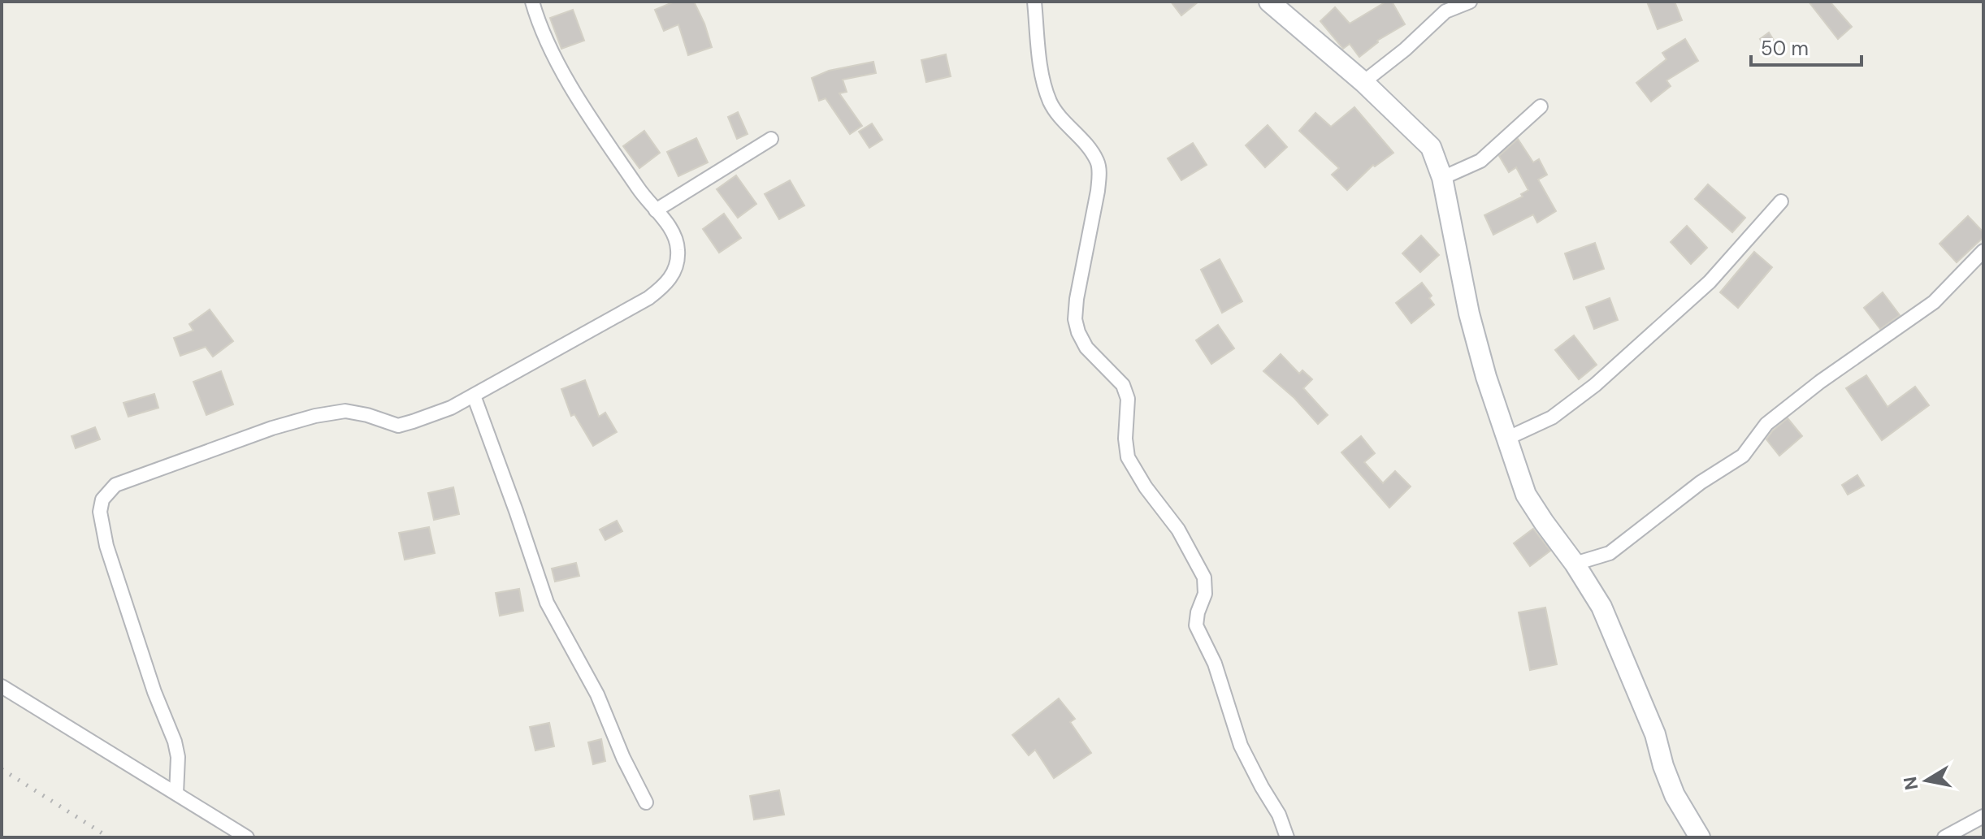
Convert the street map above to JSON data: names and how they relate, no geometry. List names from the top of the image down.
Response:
{
  "scale_bar": "50 m",
  "north": "left"
}
